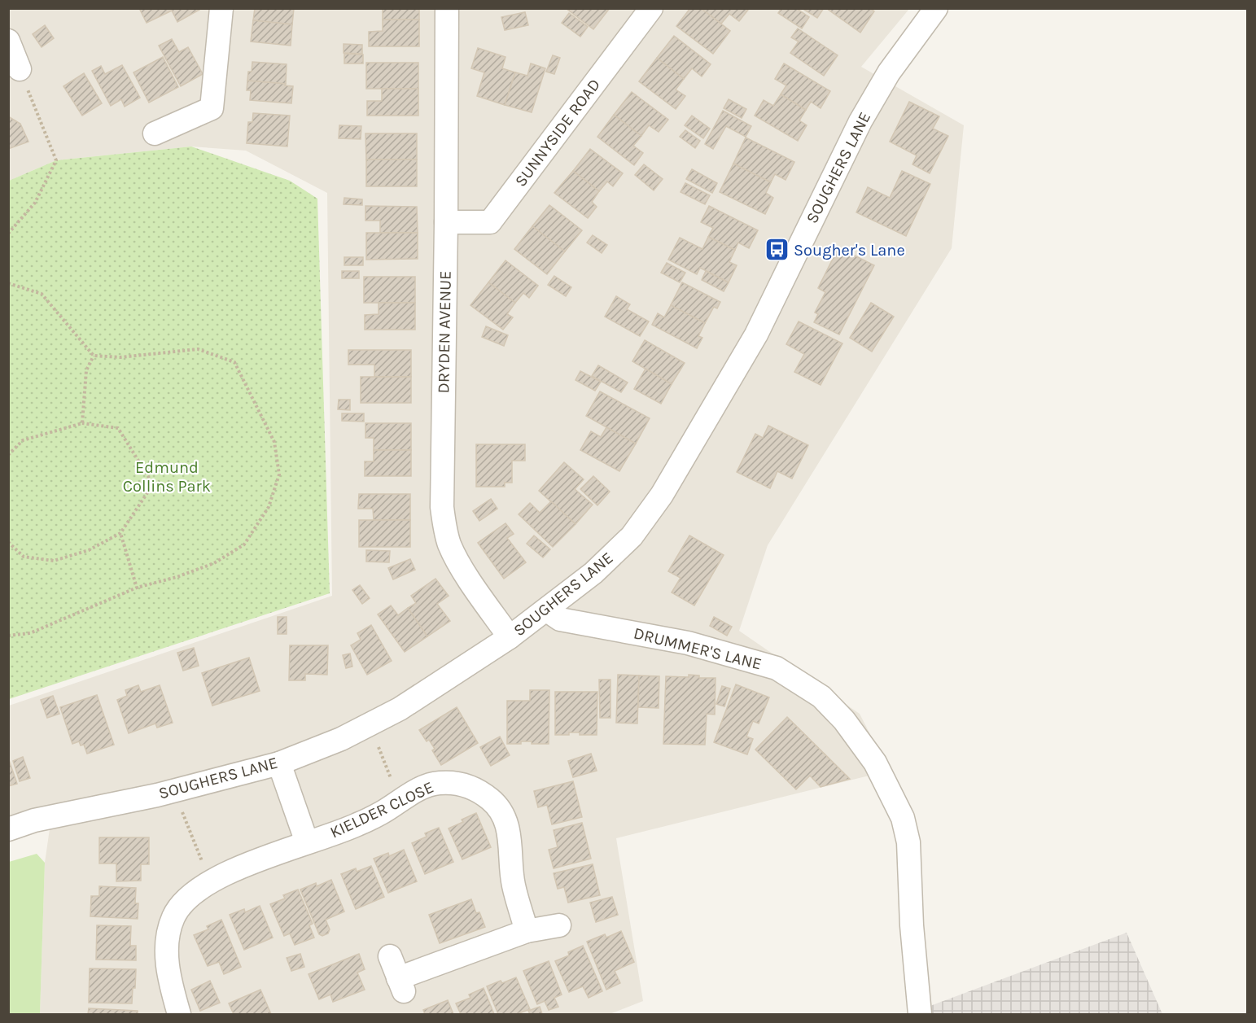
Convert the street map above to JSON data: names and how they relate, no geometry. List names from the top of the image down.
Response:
{
  "streets": {
    "street": [
      "SUNNYSIDE ROAD",
      "SOUGHERS LANE",
      "DRYDEN AVENUE",
      "DRUMMER'S LANE",
      "KIELDER CLOSE"
    ]
  },
  "crossings": [
    ["SUNNYSIDE ROAD", "DRYDEN AVENUE"],
    ["SOUGHERS LANE", "DRYDEN AVENUE"],
    ["SOUGHERS LANE", "DRUMMER'S LANE"]
  ],
  "parks": ["Edmund Collins Park"],
  "places": {
    "bus stop": ["Sougher's Lane"]
  }
}
